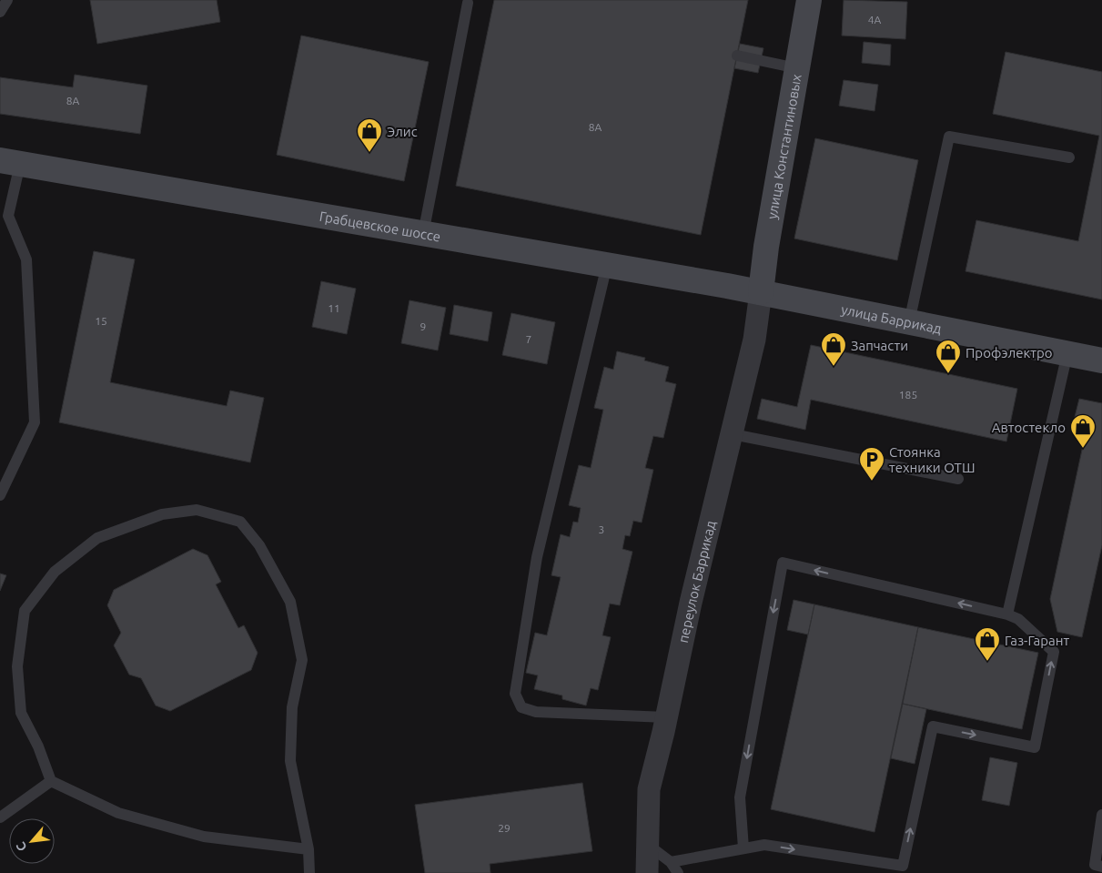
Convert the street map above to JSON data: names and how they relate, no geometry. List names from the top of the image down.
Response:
{
  "streets": {
    "street": [
      "улица Константиновых",
      "Грабцевское шоссе",
      "улица Баррикад",
      "переулок Баррикад"
    ]
  },
  "crossings": [
    ["улица Константиновых", "Грабцевское шоссе"],
    ["улица Константиновых", "улица Баррикад"],
    ["улица Константиновых", "переулок Баррикад"],
    ["Грабцевское шоссе", "улица Баррикад"],
    ["Грабцевское шоссе", "переулок Баррикад"],
    ["улица Баррикад", "переулок Баррикад"]
  ],
  "places": {
    "shop": [
      "Элис",
      "Запчасти",
      "Профэлектро",
      "Автостекло",
      "Газ-Гарант"
    ],
    "parking": ["Стоянка техники ОТШ"]
  },
  "house_numbers": [
    "4А",
    "8А",
    "8А",
    "11",
    "15",
    "9",
    "7",
    "185",
    "3",
    "29"
  ],
  "north": "bottom left"
}
